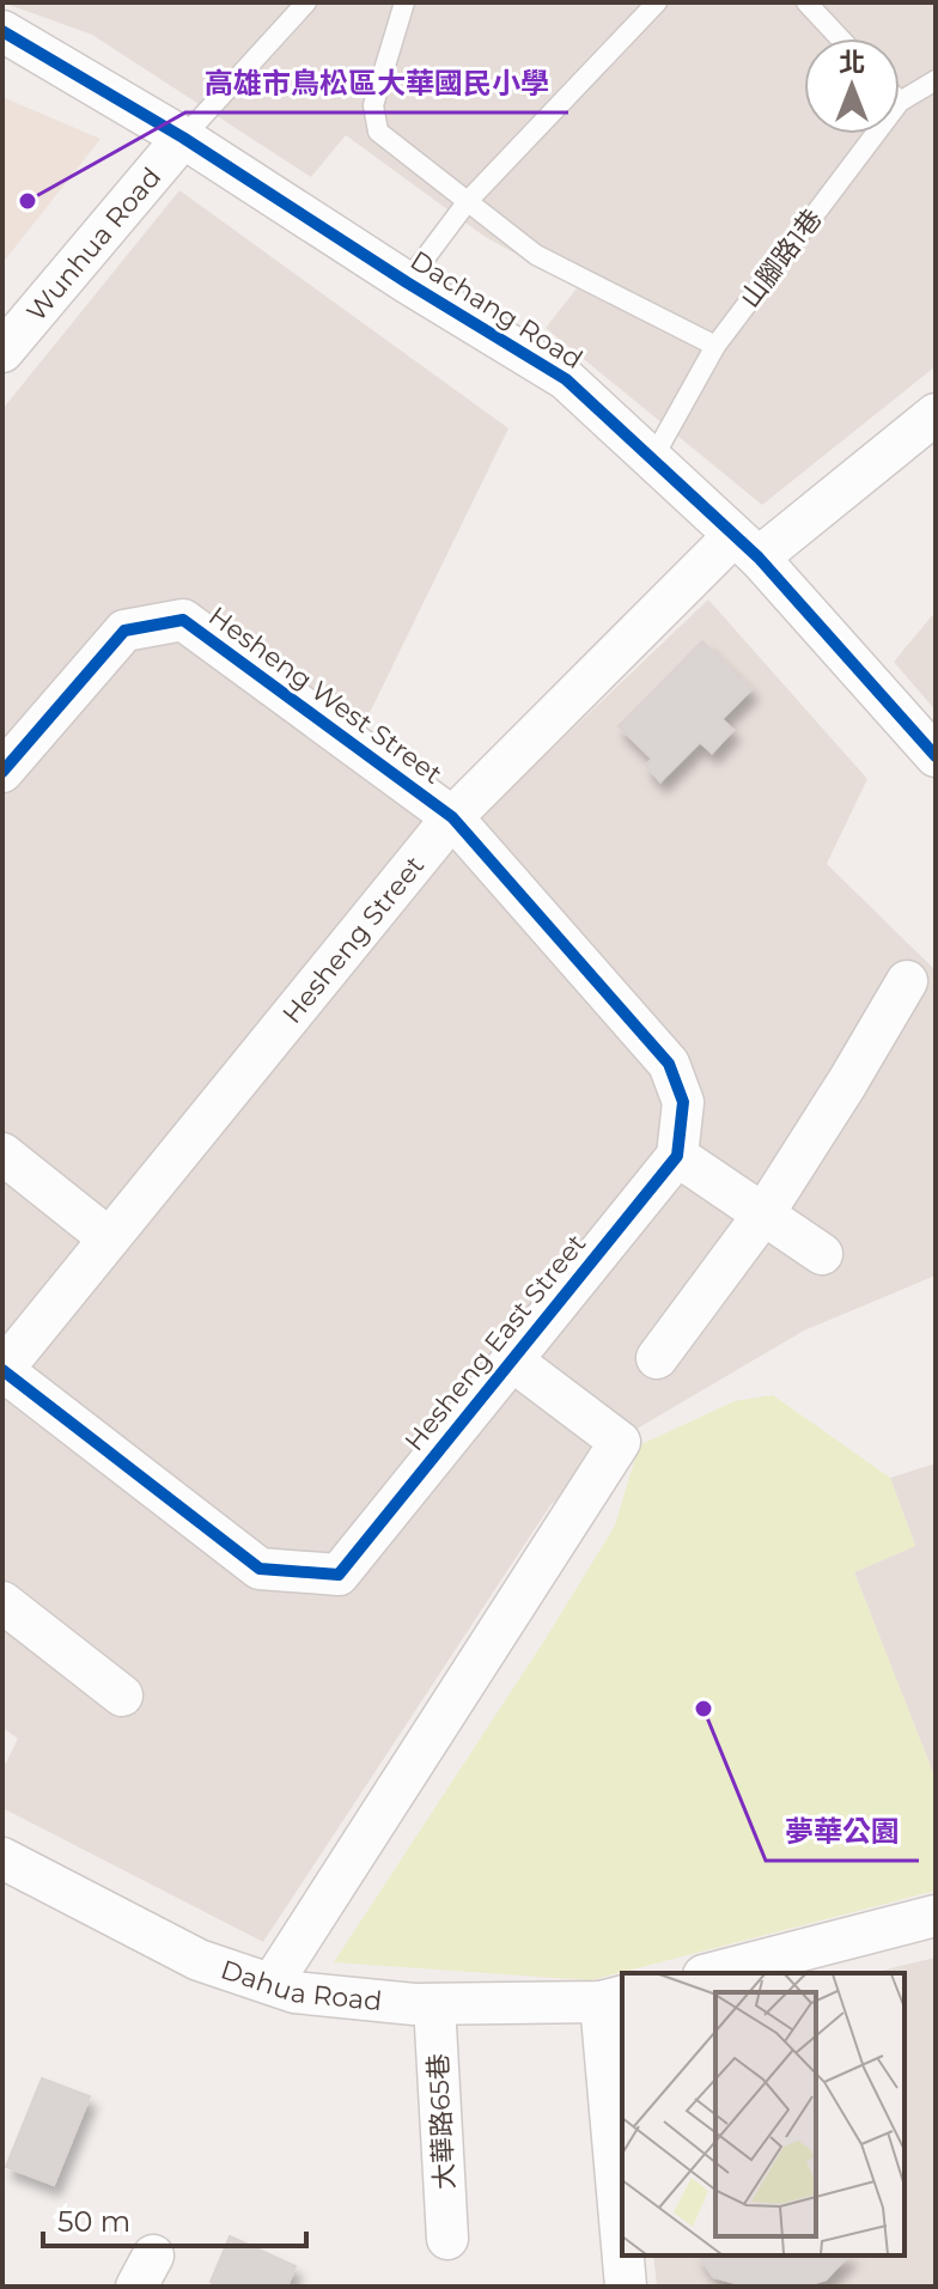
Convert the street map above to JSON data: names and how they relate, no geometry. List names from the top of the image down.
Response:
{
  "streets": {
    "street": [
      "Wunhua Road",
      "Dachang Road",
      "Hesheng West Street",
      "Hesheng Street",
      "Hesheng East Street",
      "Dahua Road",
      "大華路65巷"
    ],
    "lane": ["山腳路1巷"]
  },
  "crossings": [
    ["Wunhua Road", "Dachang Road"],
    ["山腳路1巷", "Dachang Road"],
    ["Dachang Road", "Hesheng Street"],
    ["Hesheng West Street", "Hesheng Street"],
    ["Hesheng Street", "Hesheng East Street"],
    ["Dahua Road", "大華路65巷"]
  ],
  "places": ["高雄市鳥松區大華國民小學", "夢華公園"],
  "scale_bar": "50 m",
  "north": "top"
}
